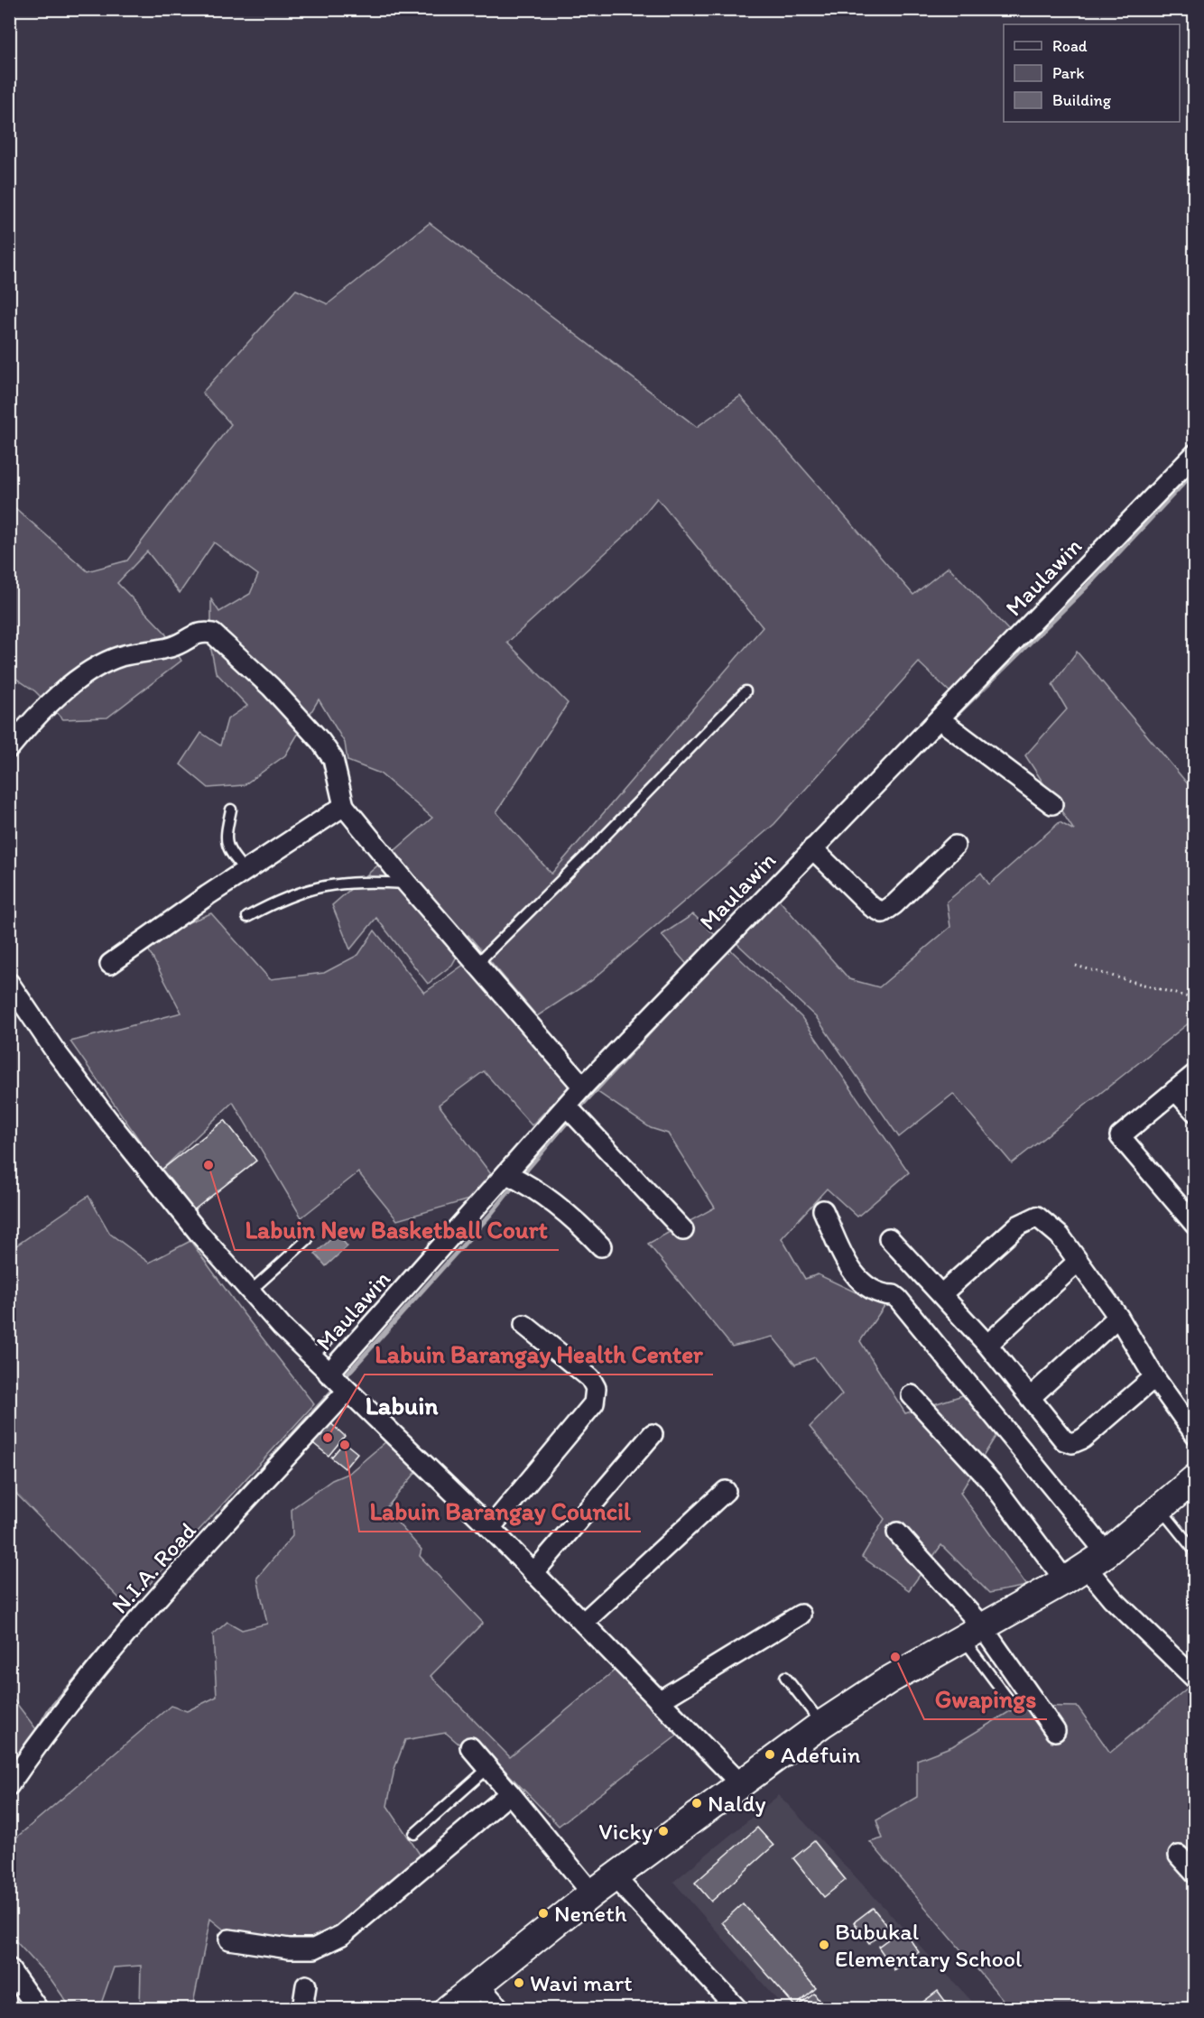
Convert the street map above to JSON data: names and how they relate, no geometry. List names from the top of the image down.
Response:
{
  "streets": {
    "street": ["Maulawin", "N.I.A. Road"]
  },
  "districts": ["Labuin"],
  "places": [
    "Labuin New Basketball Court",
    "Labuin Barangay Health Center",
    "Labuin Barangay Council",
    "Gwapings",
    "Adefuin",
    "Naldy",
    "Vicky",
    "Neneth",
    "Bubukal Elementary School",
    "Wavi mart"
  ],
  "legend": ["Road", "Park", "Building"]
}
